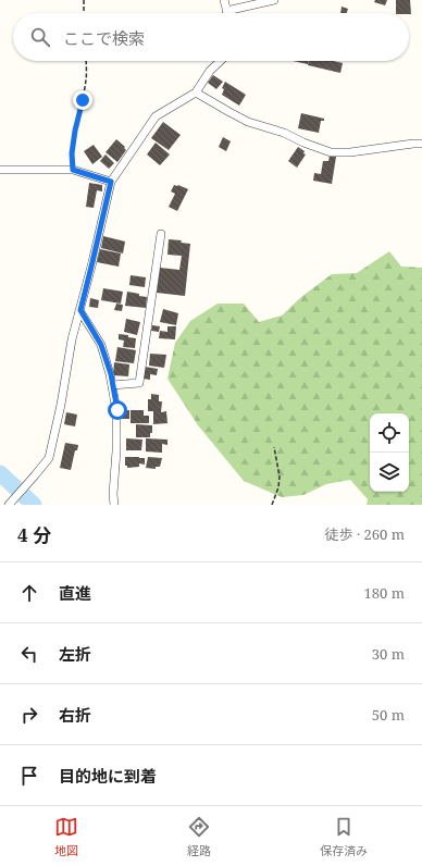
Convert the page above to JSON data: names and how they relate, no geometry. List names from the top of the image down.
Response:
{
  "page": {
    "search": "ここで検索",
    "heading": ["4 分", "徒歩 · 260 m"],
    "list": [
      ["直進", "180 m"],
      ["左折", "30 m"],
      ["右折", "50 m"],
      "目的地に到着"
    ],
    "nav": ["地図", "経路", "保存済み"]
  }
}
